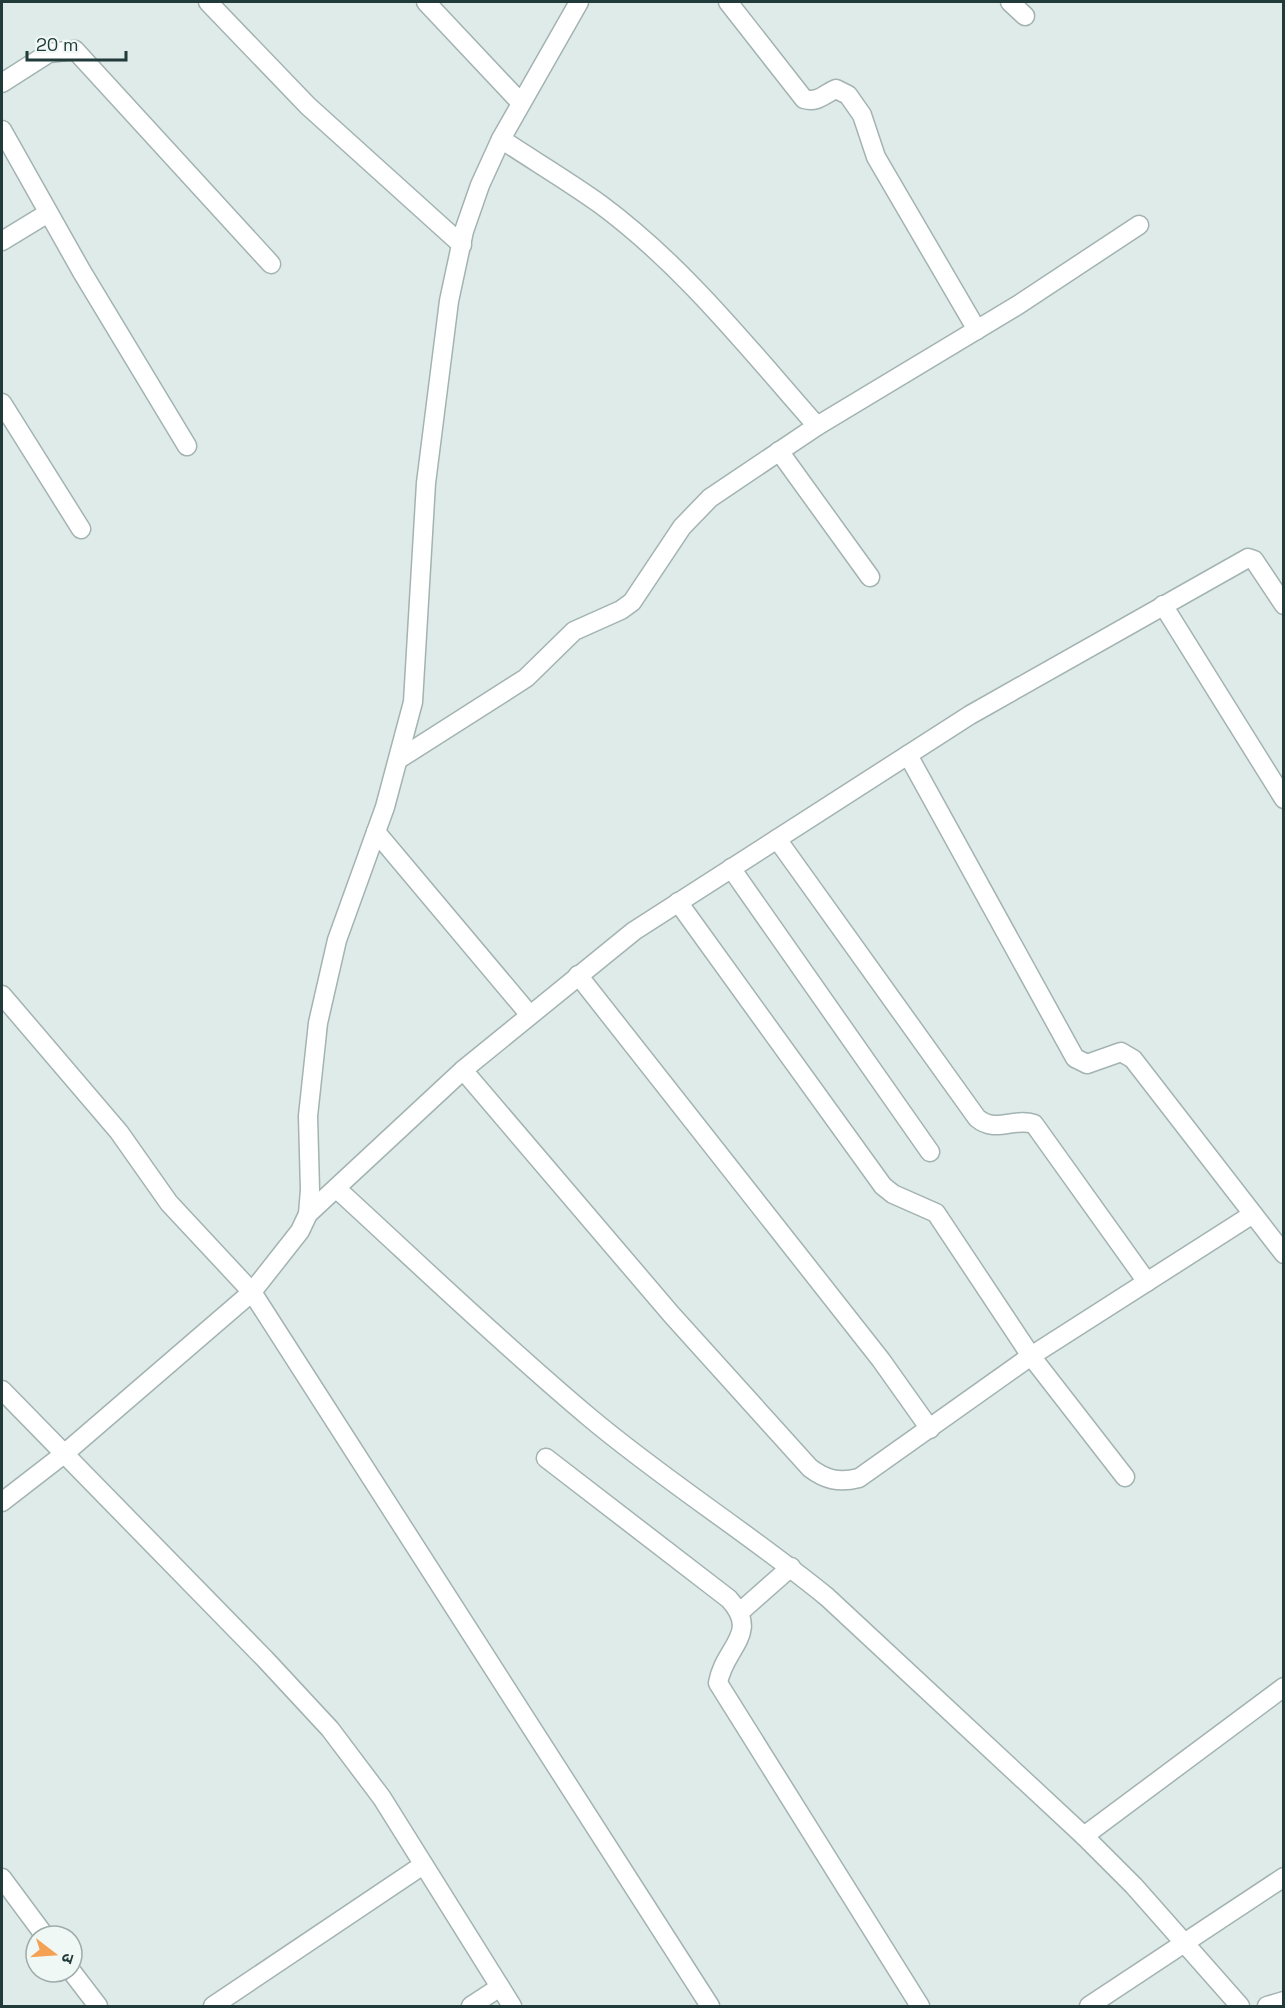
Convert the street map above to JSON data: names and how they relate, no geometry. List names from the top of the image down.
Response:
{
  "scale_bar": "20 m",
  "north": "right"
}
